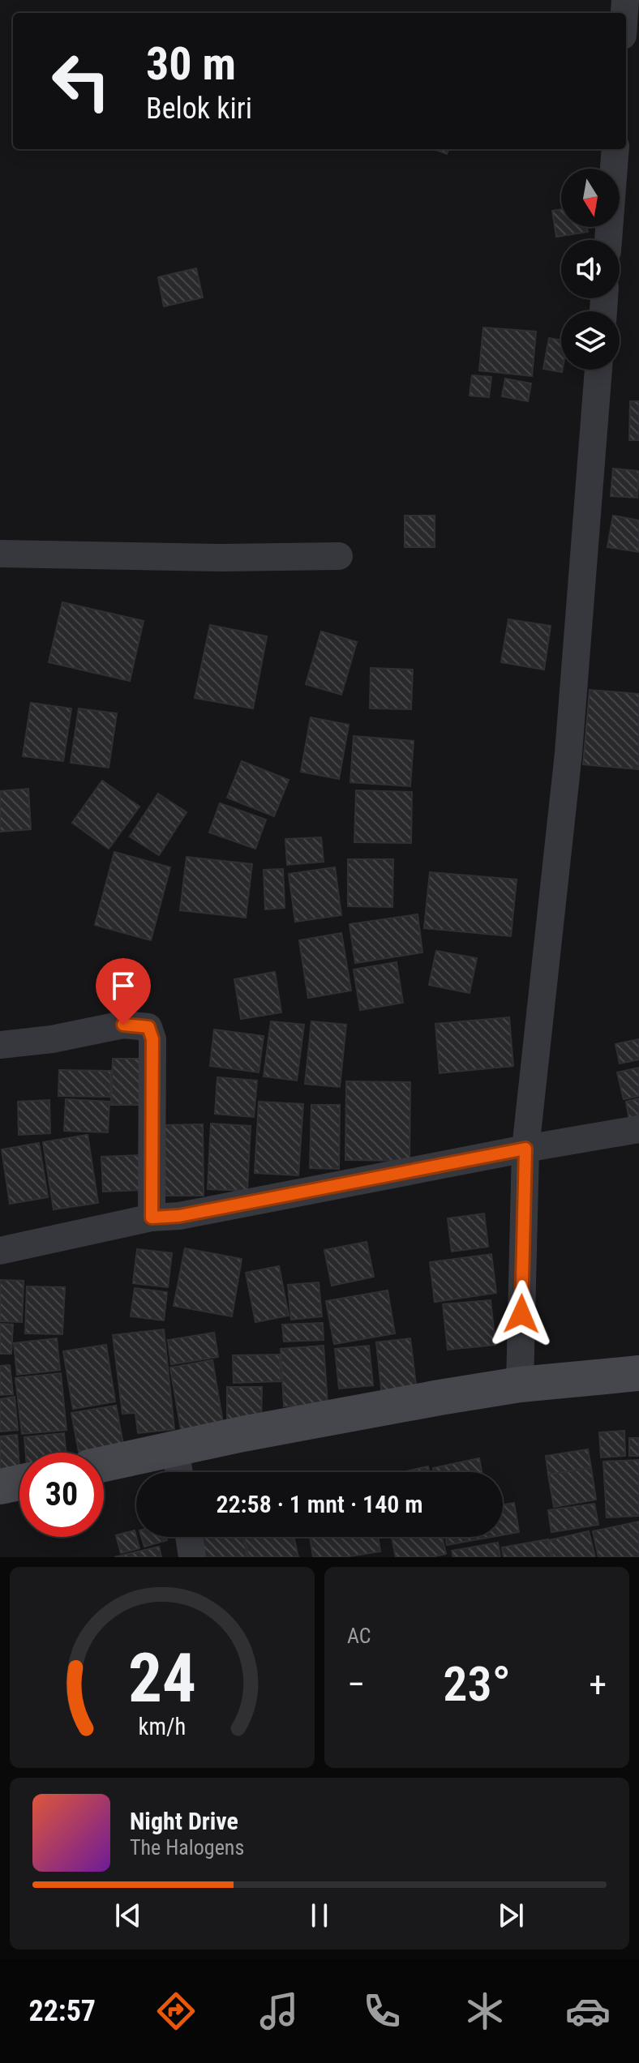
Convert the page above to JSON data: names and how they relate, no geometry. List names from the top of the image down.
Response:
{
  "north": "bottom",
  "page": {
    "turn": ["30 m", "Belok kiri"],
    "limit": "30",
    "trip": "22:58 · 1 mnt · 140 m",
    "tile": "AC",
    "heat": ["−", "23°", "+"],
    "song": ["Night Drive", "The Halogens"],
    "tabs": "22:57",
    "gauge": ["24", "km/h"]
  }
}
